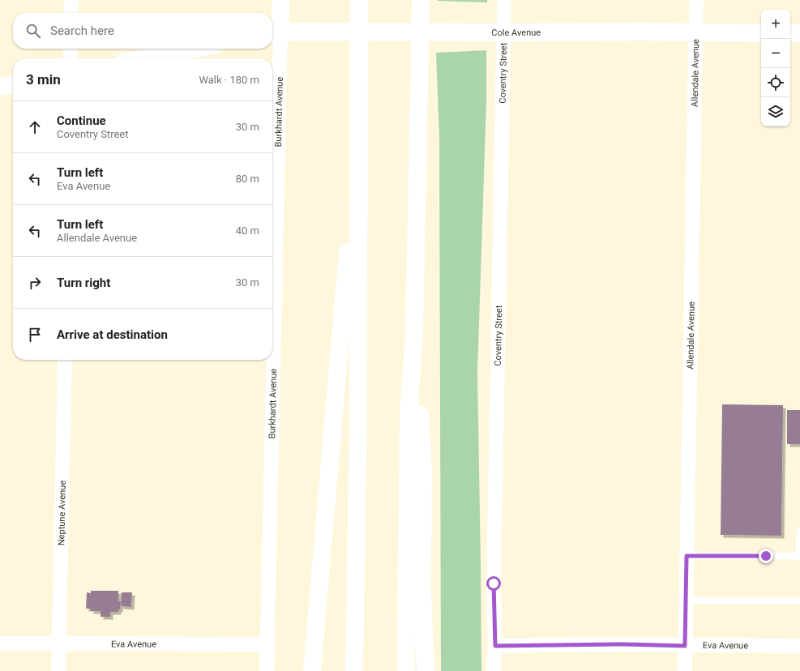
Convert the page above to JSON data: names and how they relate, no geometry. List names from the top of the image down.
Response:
{
  "streets": {
    "main road": ["Cole Avenue", "Burkhardt Avenue"],
    "street": [
      "Coventry Street",
      "Allendale Avenue",
      "Neptune Avenue",
      "Eva Avenue"
    ]
  },
  "crossings": [
    ["Cole Avenue", "Coventry Street"],
    ["Cole Avenue", "Allendale Avenue"],
    ["Cole Avenue", "Burkhardt Avenue"],
    ["Coventry Street", "Eva Avenue"],
    ["Allendale Avenue", "Eva Avenue"],
    ["Burkhardt Avenue", "Eva Avenue"],
    ["Neptune Avenue", "Eva Avenue"]
  ],
  "page": {
    "map_buttons": ["+", "−"],
    "search": "Search here",
    "heading": ["3 min", "Walk · 180 m"],
    "list": [
      ["Continue", "Coventry Street", "30 m"],
      ["Turn left", "Eva Avenue", "80 m"],
      ["Turn left", "Allendale Avenue", "40 m"],
      ["Turn right", "30 m"],
      "Arrive at destination"
    ]
  }
}
